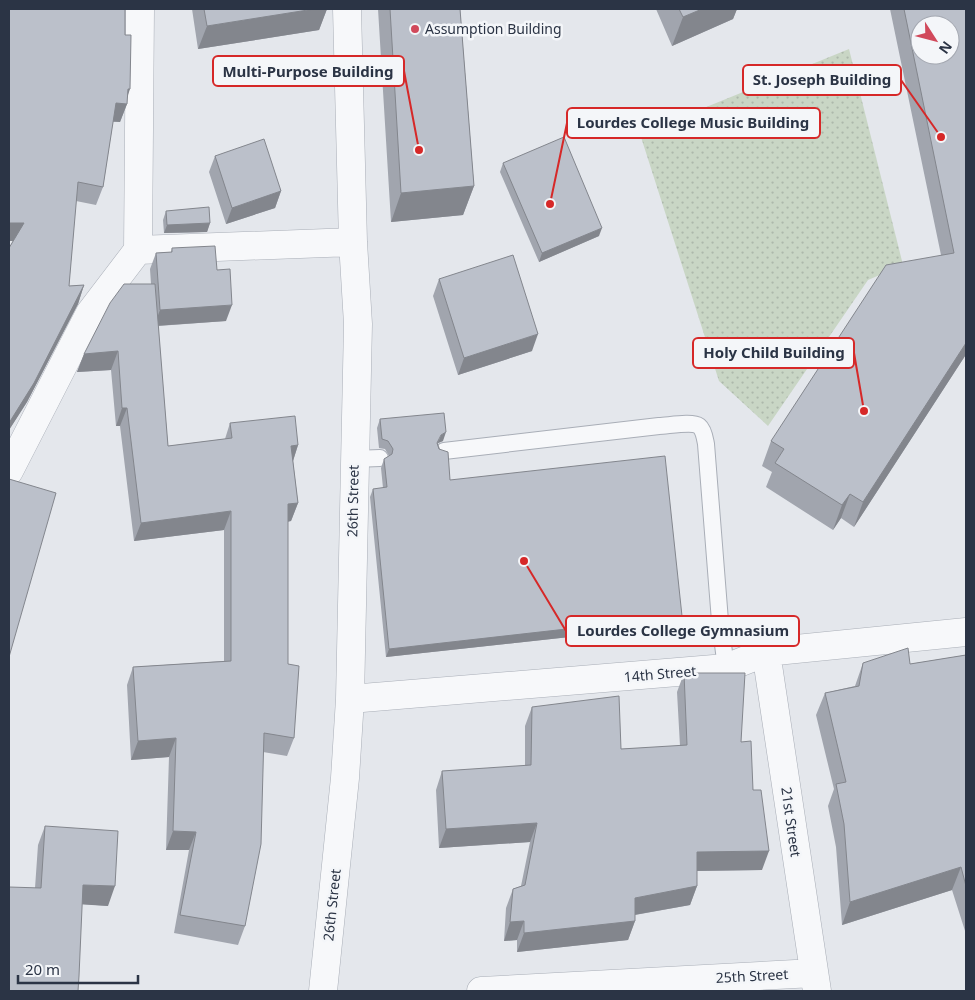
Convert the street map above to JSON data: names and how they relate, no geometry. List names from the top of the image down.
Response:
{
  "streets": {
    "street": [
      "26th Street",
      "14th Street",
      "21st Street",
      "25th Street"
    ]
  },
  "crossings": [
    ["26th Street", "14th Street"],
    ["14th Street", "21st Street"],
    ["21st Street", "25th Street"]
  ],
  "places": [
    "Assumption Building",
    "St. Joseph Building",
    "Multi-Purpose Building",
    "Lourdes College Music Building",
    "Holy Child Building",
    "Lourdes College Gymnasium"
  ],
  "scale_bar": "20 m",
  "north": "bottom right"
}
